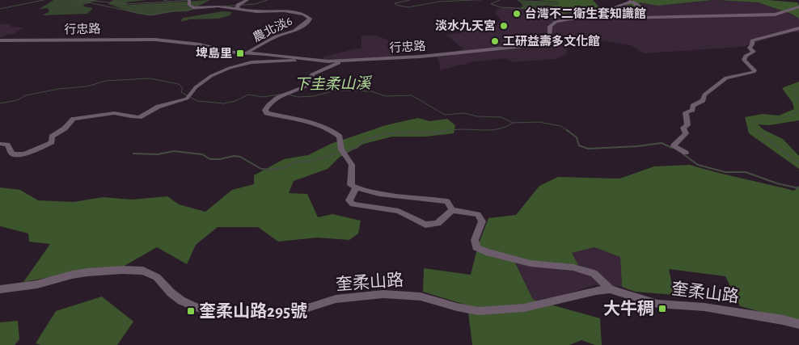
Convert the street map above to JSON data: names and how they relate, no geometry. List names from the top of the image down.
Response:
{
  "streets": {
    "street": ["行忠路", "農北淡6", "奎柔山路"]
  },
  "crossings": [
    ["行忠路", "農北淡6"]
  ],
  "water": ["下圭柔山溪"],
  "places": {
    "other": ["台灣不二衛生套知識館", "淡水九天宮", "工研益壽多文化館"],
    "transit": ["埤島里", "大牛稠", "奎柔山路295號"]
  }
}
